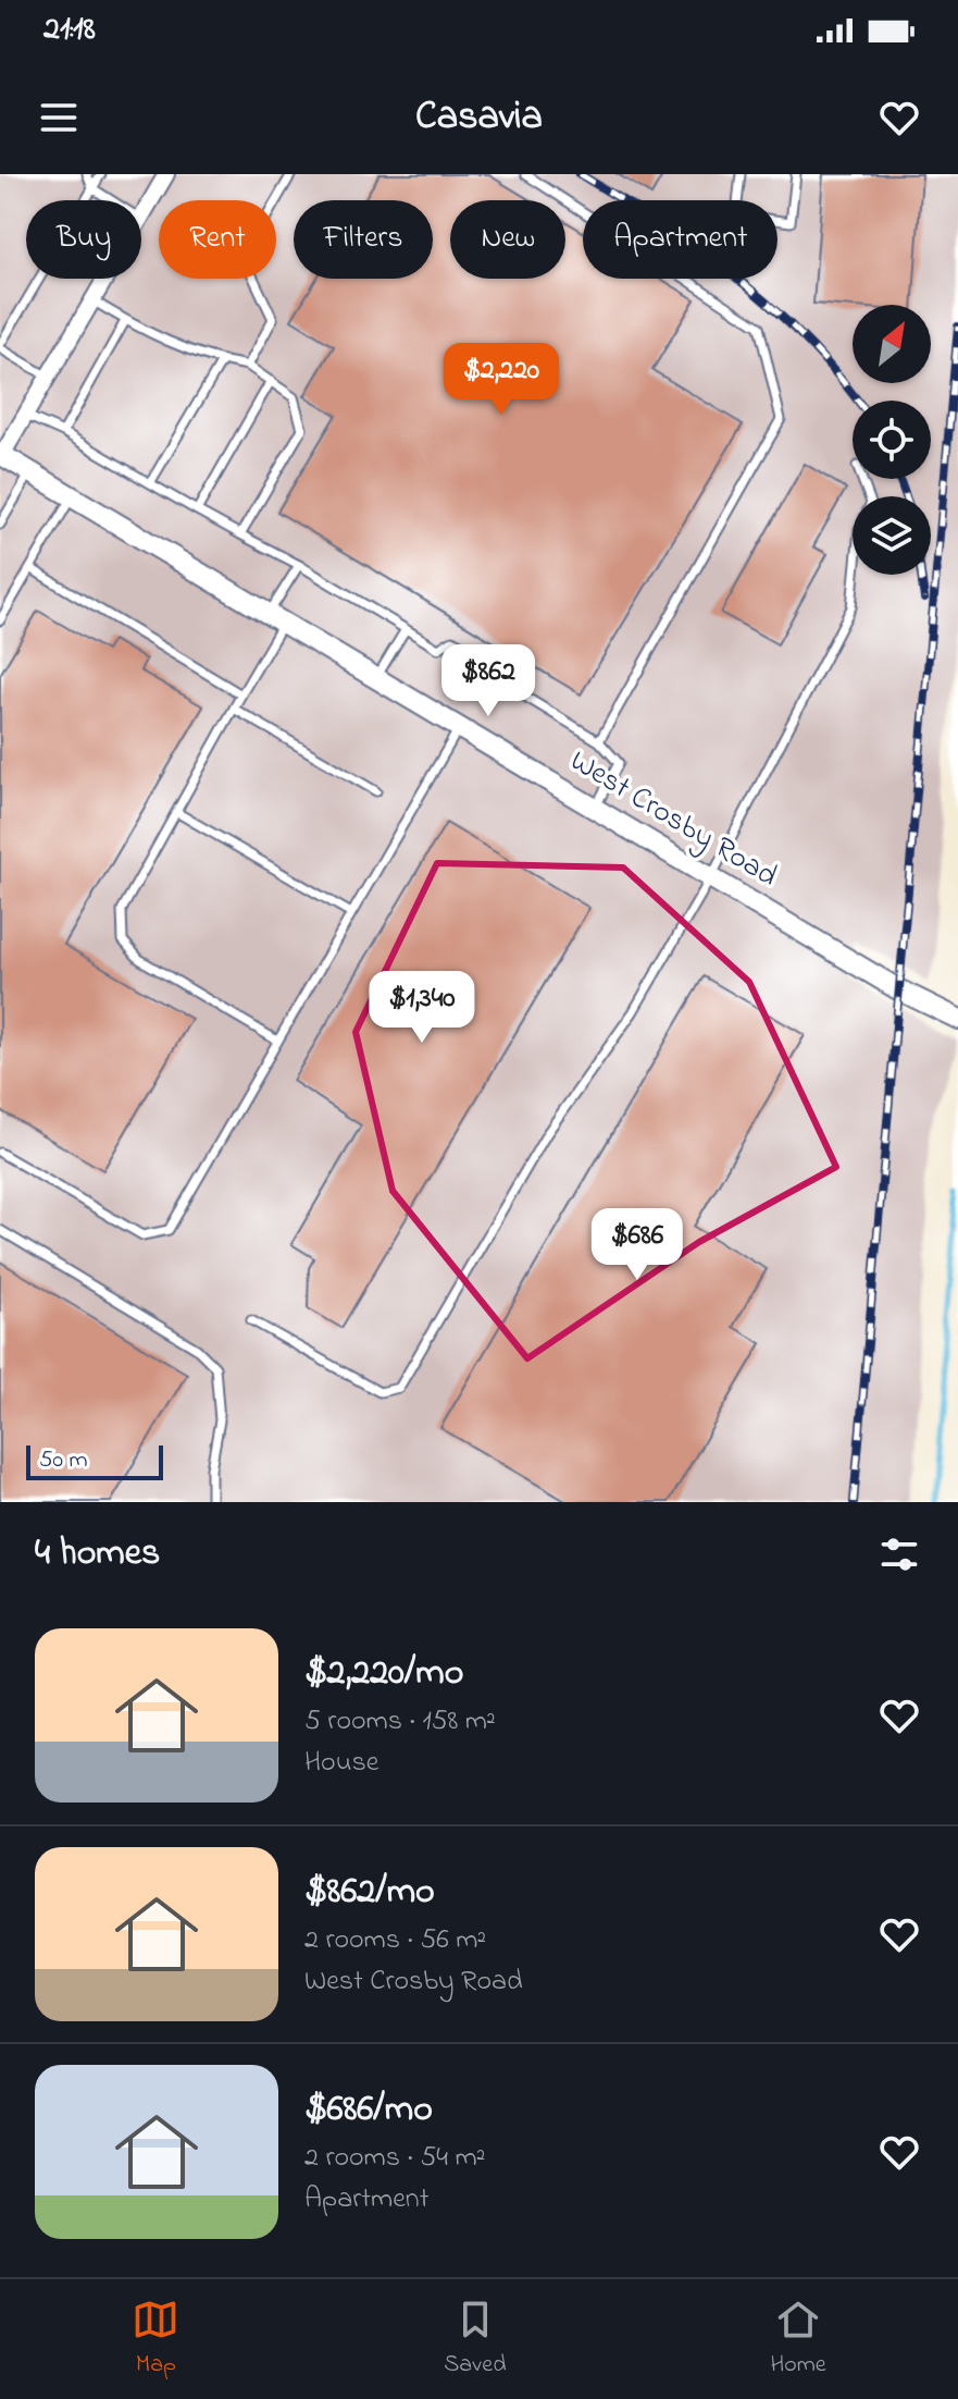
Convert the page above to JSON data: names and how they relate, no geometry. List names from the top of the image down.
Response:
{
  "streets": {
    "street": ["West Crosby Road"]
  },
  "scale_bar": "50 m",
  "north": "top right",
  "page": {
    "status": "21:18",
    "header": "Casavia",
    "chip": [
      "Buy",
      "Rent",
      "Filters",
      "New",
      "Apartment"
    ],
    "price": [
      "$2,220",
      "$862",
      "$1,340",
      "$686"
    ],
    "scale": "50 m",
    "heading": "4 homes",
    "list": [
      {
        "name": "$2,220/mo",
        "note": "5 rooms · 158 m² · House"
      },
      {
        "name": "$862/mo",
        "note": "2 rooms · 56 m² · West Crosby Road"
      },
      {
        "name": "$686/mo",
        "note": "2 rooms · 54 m² · Apartment"
      }
    ],
    "tabs": ["Map", "Saved", "Home"]
  }
}
